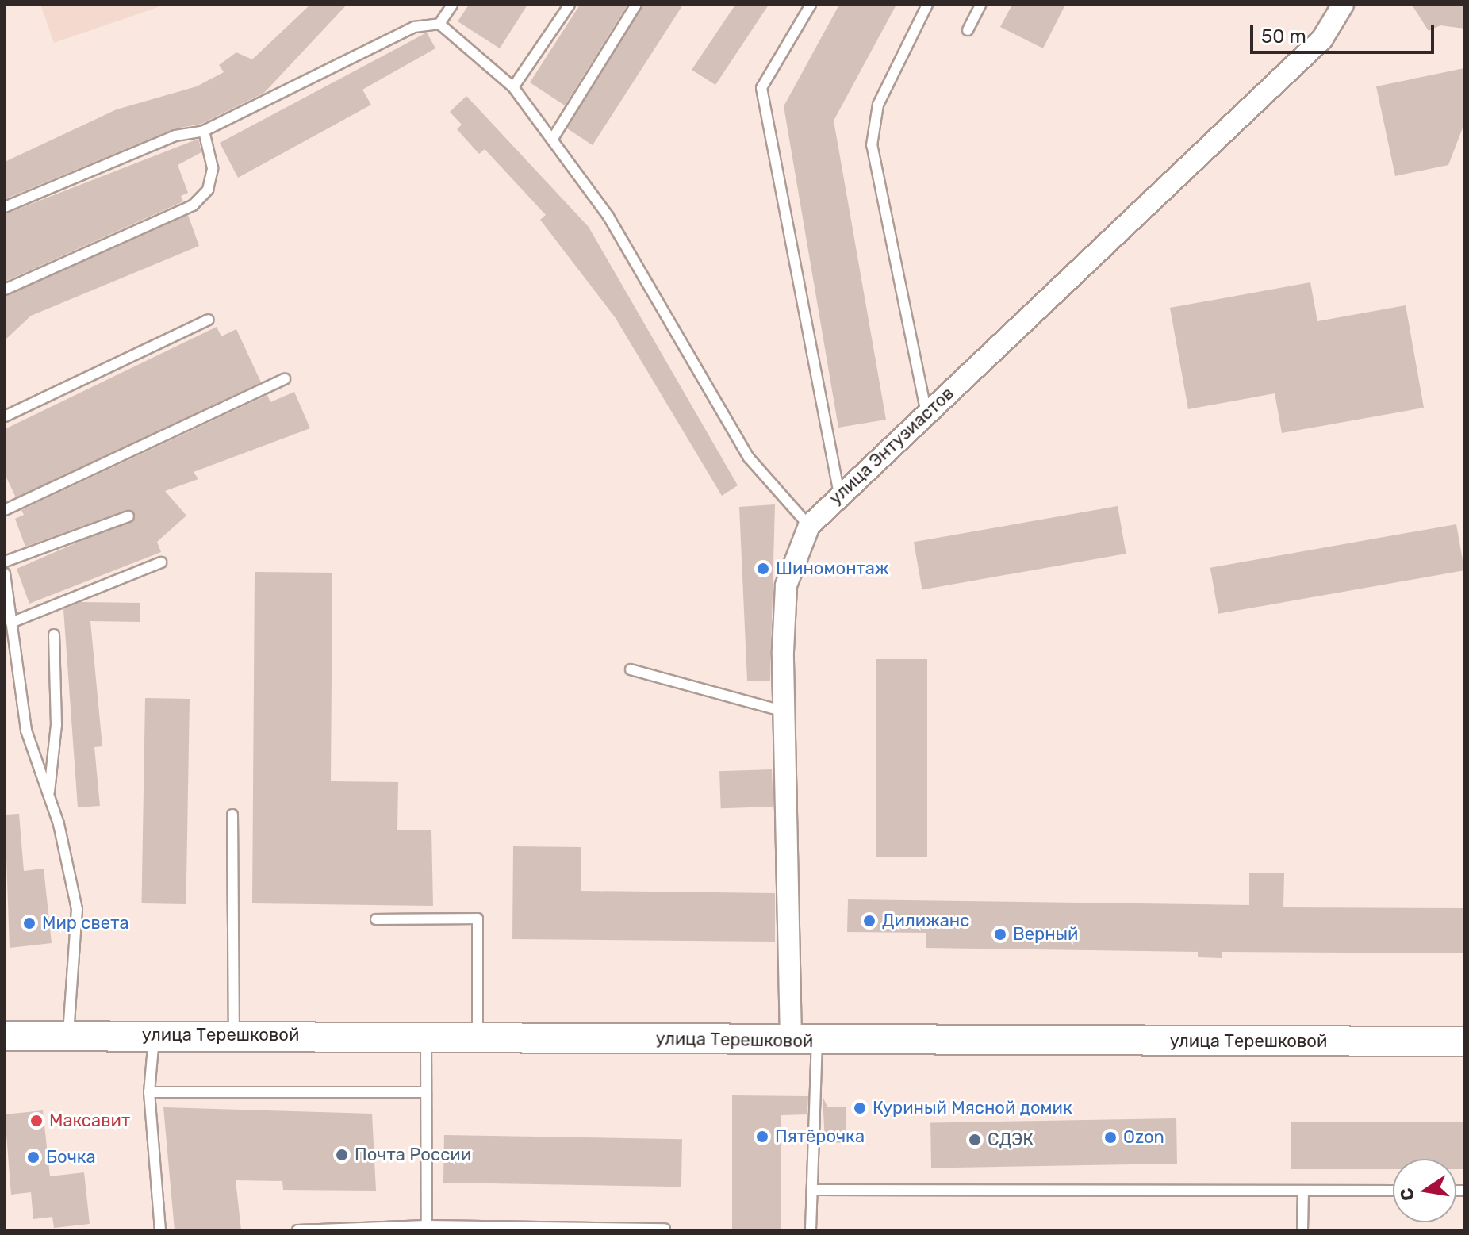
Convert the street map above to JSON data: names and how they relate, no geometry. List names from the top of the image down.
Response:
{
  "streets": {
    "main road": ["улица Терешковой"],
    "street": ["улица Энтузиастов"]
  },
  "crossings": [
    ["улица Энтузиастов", "улица Терешковой"]
  ],
  "places": [
    "Шиномонтаж",
    "Дилижанс",
    "Мир света",
    "Верный",
    "Куриный Мясной домик",
    "Максавит",
    "Пятёрочка",
    "Ozon",
    "СДЭК",
    "Почта России",
    "Бочка"
  ],
  "scale_bar": "50 m",
  "north": "left"
}
